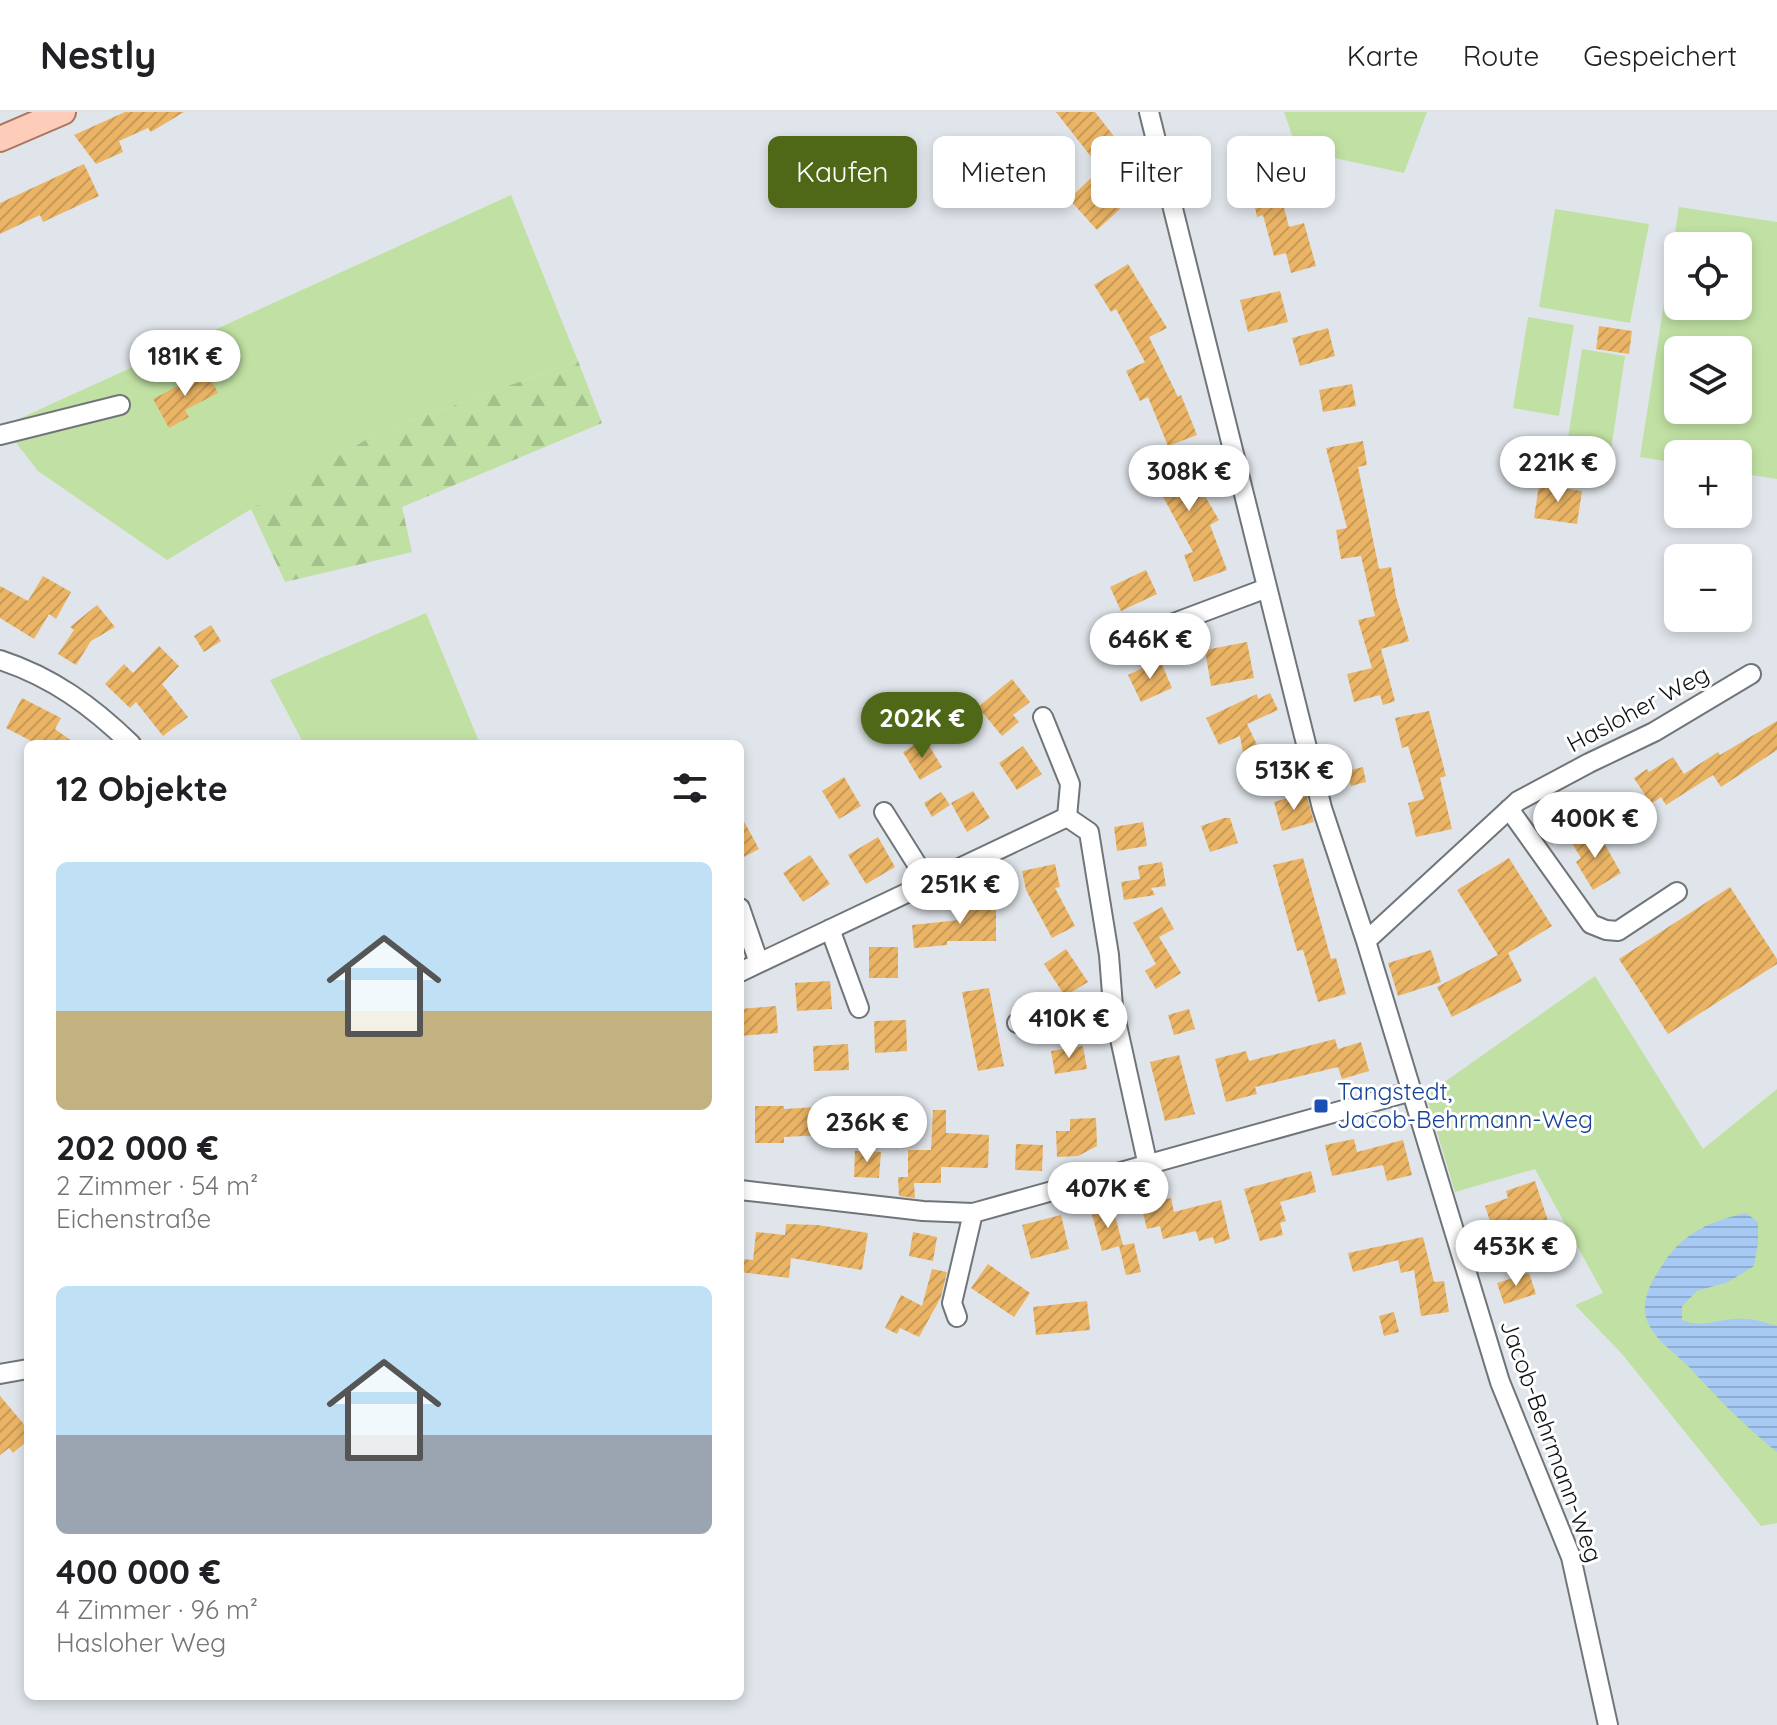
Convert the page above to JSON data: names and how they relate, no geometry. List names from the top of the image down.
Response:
{
  "streets": {
    "street": ["Hasloher Weg", "Jacob-Behrmann-Weg"]
  },
  "crossings": [
    ["Hasloher Weg", "Jacob-Behrmann-Weg"]
  ],
  "places": {
    "transit": ["Tangstedt, Jacob-Behrmann-Weg"]
  },
  "page": {
    "header": "Nestly",
    "nav": ["Karte", "Route", "Gespeichert"],
    "chip": [
      "Kaufen",
      "Mieten",
      "Filter",
      "Neu"
    ],
    "map_buttons": ["+", "−"],
    "price": [
      "181K €",
      "221K €",
      "308K €",
      "646K €",
      "202K €",
      "513K €",
      "400K €",
      "251K €",
      "410K €",
      "236K €",
      "407K €",
      "453K €"
    ],
    "heading": "12 Objekte",
    "list": [
      {
        "name": "202 000 €",
        "note": "2 Zimmer · 54 m² · Eichenstraße"
      },
      {
        "name": "400 000 €",
        "note": "4 Zimmer · 96 m² · Hasloher Weg"
      }
    ]
  }
}
